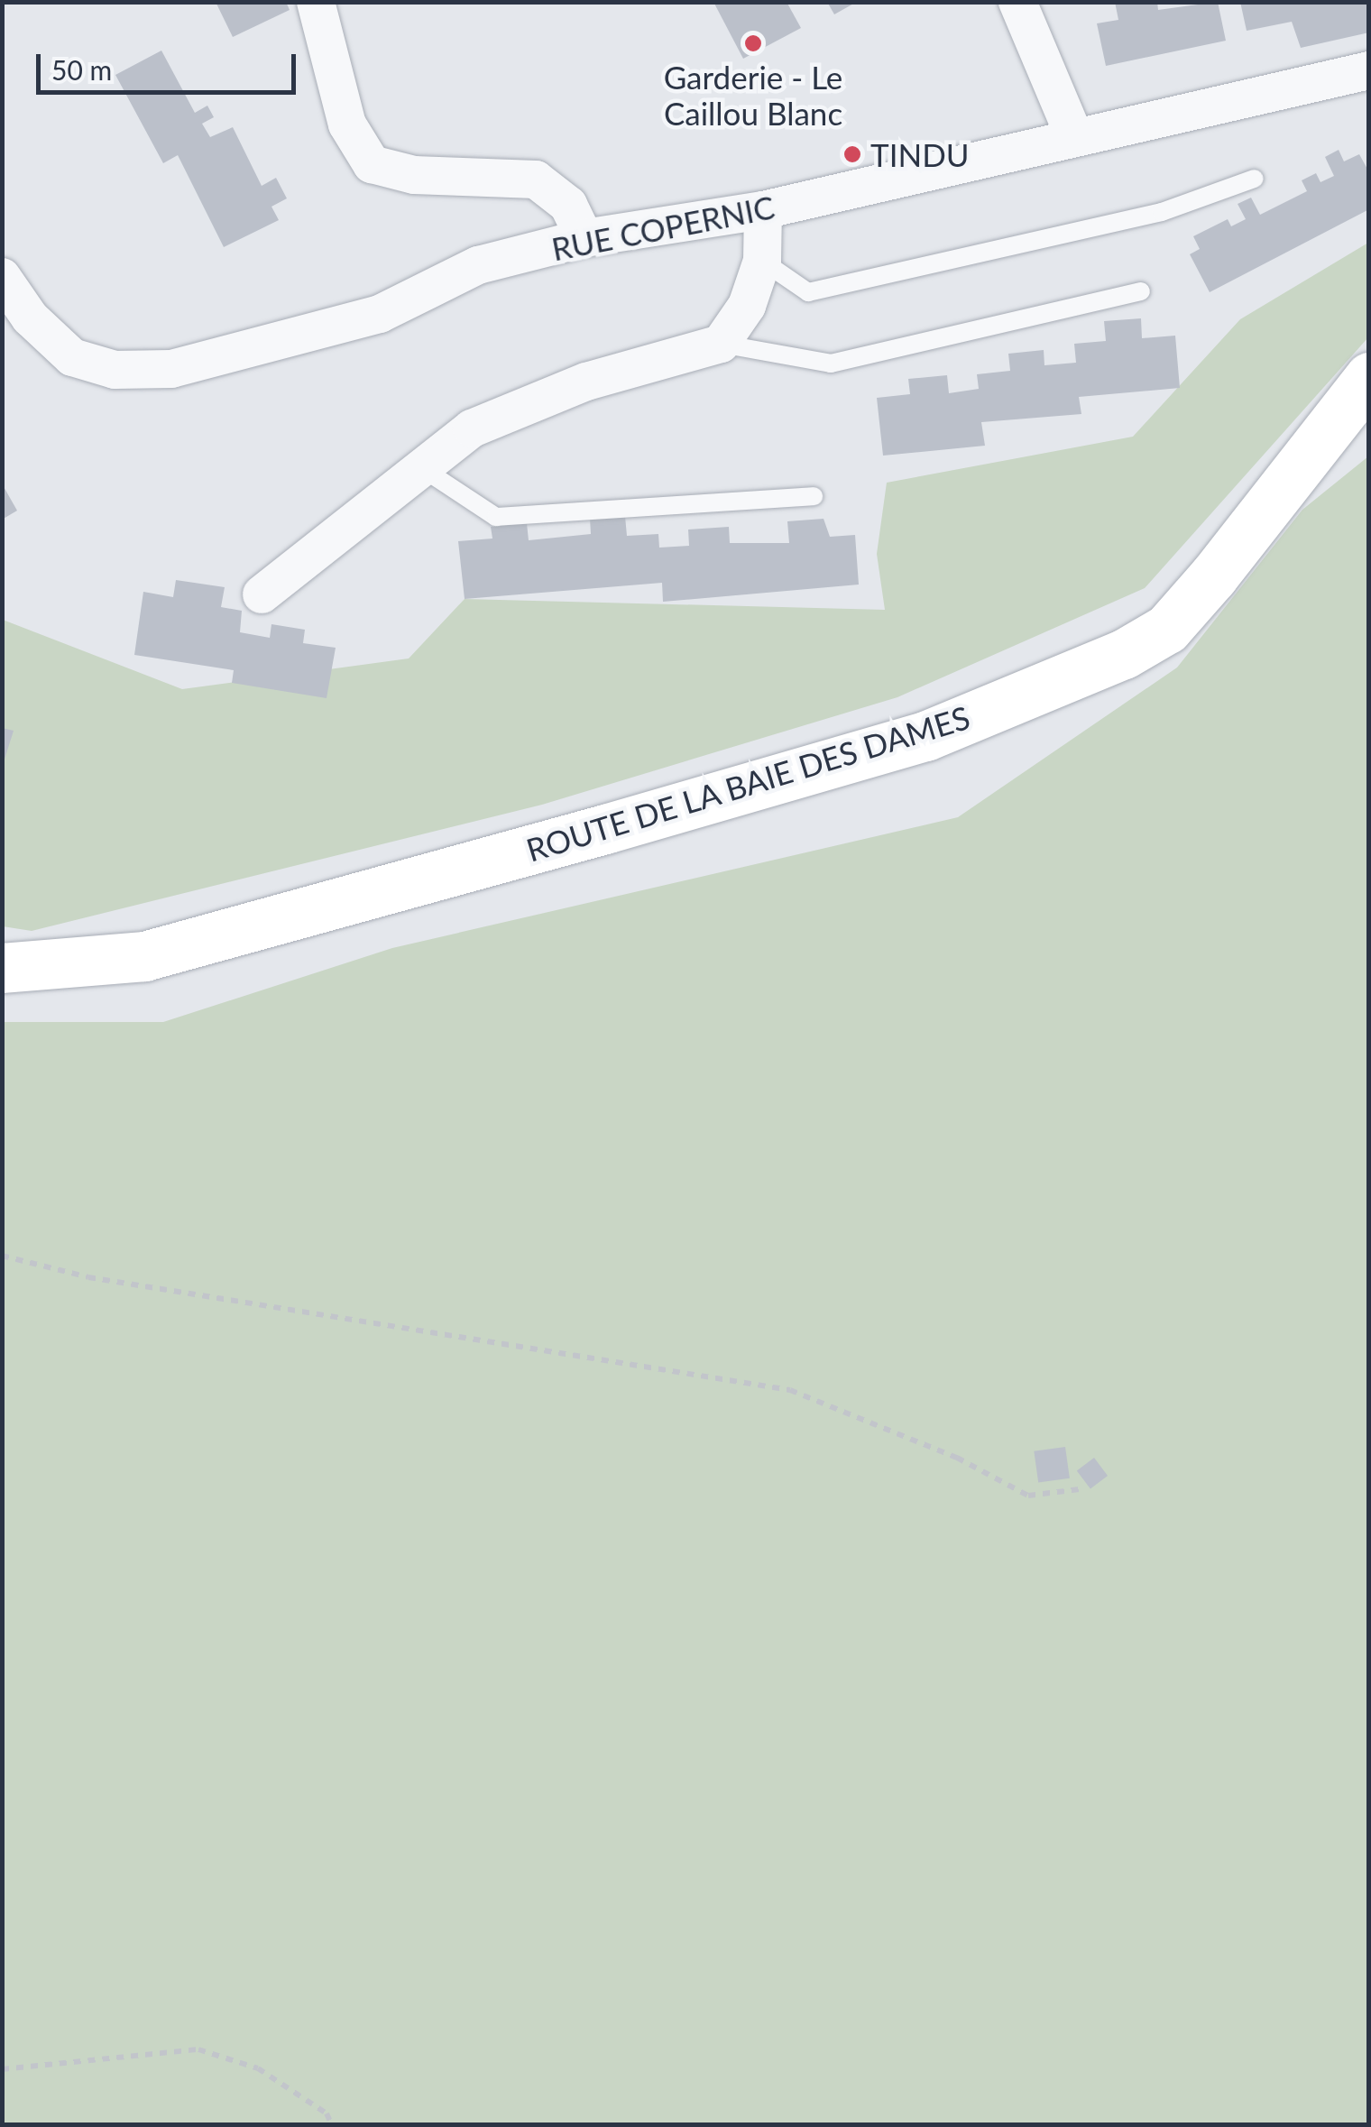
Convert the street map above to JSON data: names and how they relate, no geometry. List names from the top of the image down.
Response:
{
  "streets": {
    "main road": ["ROUTE DE LA BAIE DES DAMES"],
    "street": ["RUE COPERNIC"]
  },
  "places": ["Garderie - Le Caillou Blanc", "TINDU"],
  "scale_bar": "50 m"
}
